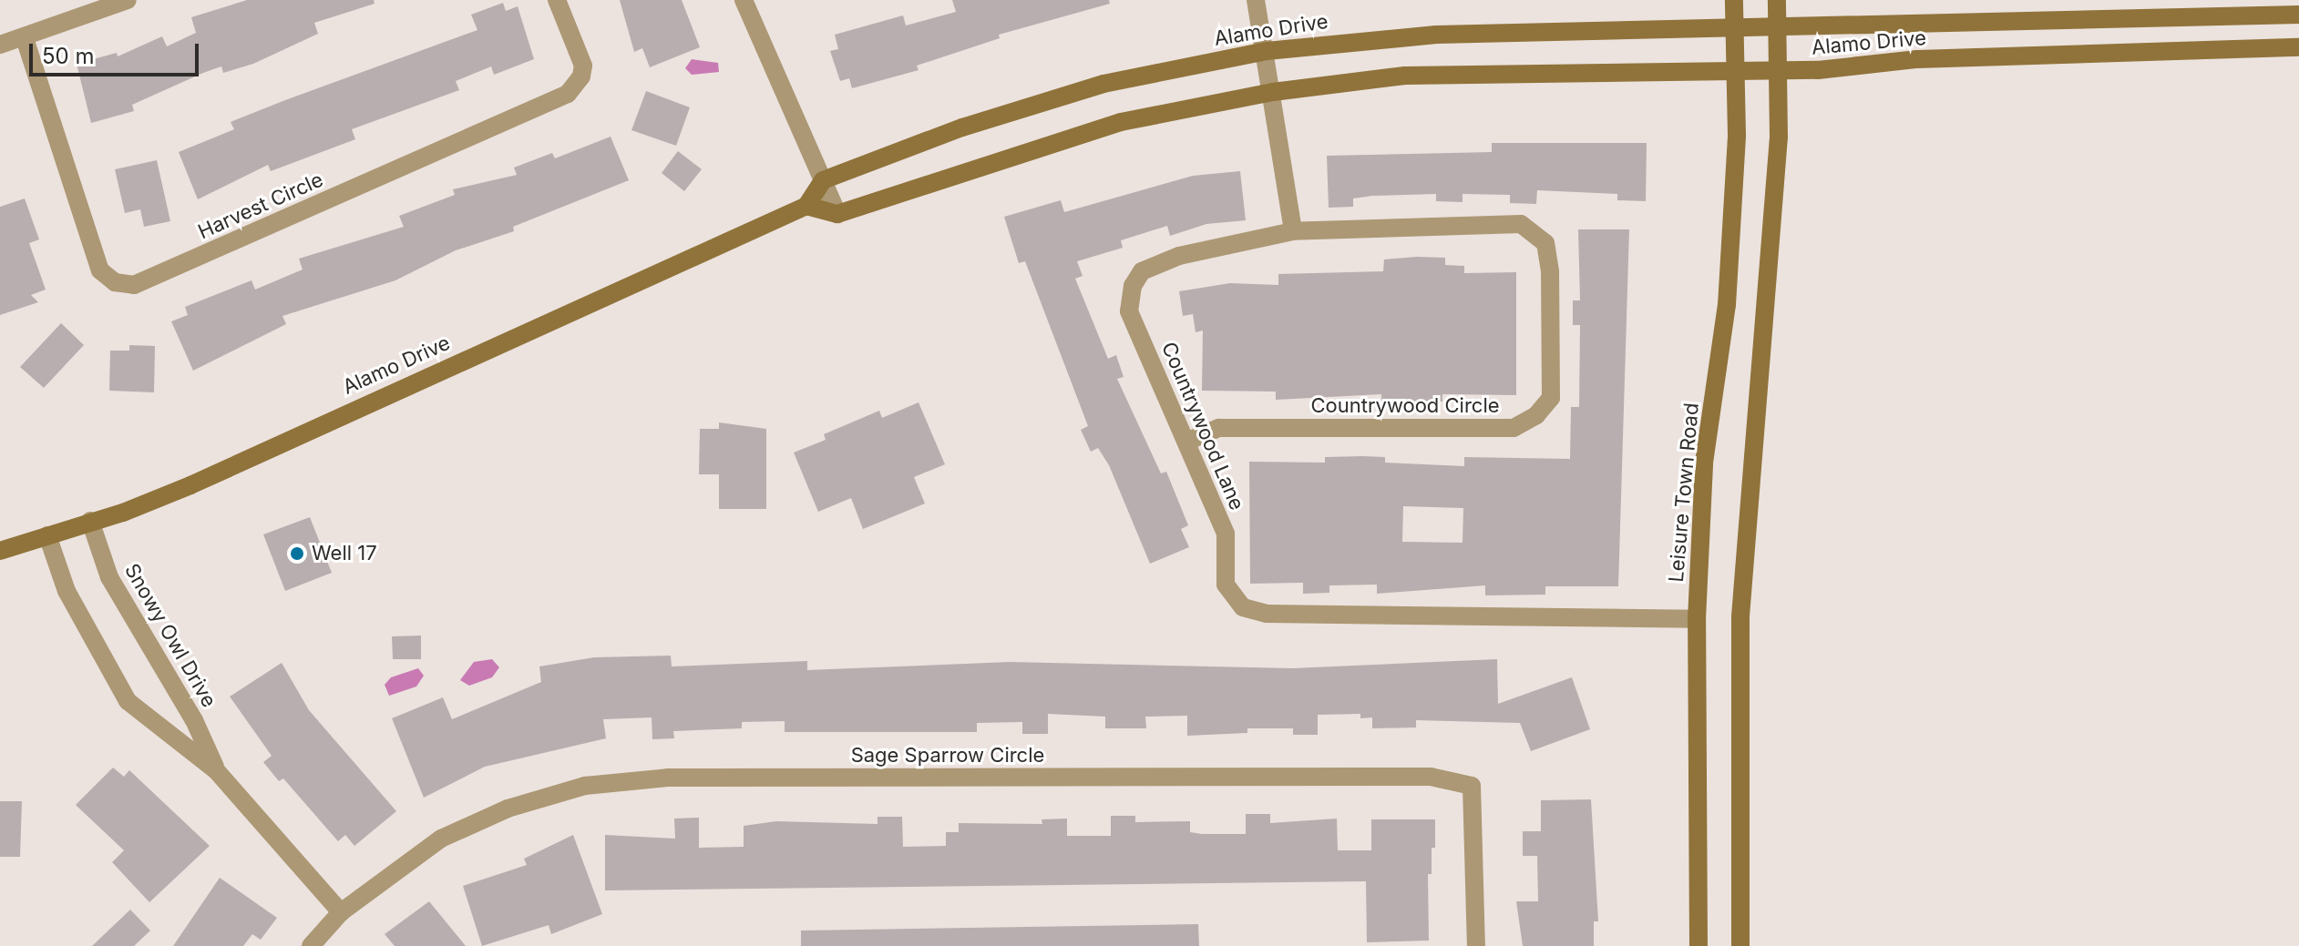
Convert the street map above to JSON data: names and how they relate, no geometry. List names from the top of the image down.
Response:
{
  "streets": {
    "main road": ["Alamo Drive", "Leisure Town Road"],
    "street": [
      "Harvest Circle",
      "Countrywood Circle",
      "Countrywood Lane",
      "Snowy Owl Drive",
      "Sage Sparrow Circle"
    ]
  },
  "crossings": [
    ["Alamo Drive", "Leisure Town Road"],
    ["Alamo Drive", "Snowy Owl Drive"],
    ["Countrywood Circle", "Countrywood Lane"],
    ["Countrywood Lane", "Leisure Town Road"],
    ["Snowy Owl Drive", "Sage Sparrow Circle"]
  ],
  "places": ["Well 17"],
  "scale_bar": "50 m"
}
